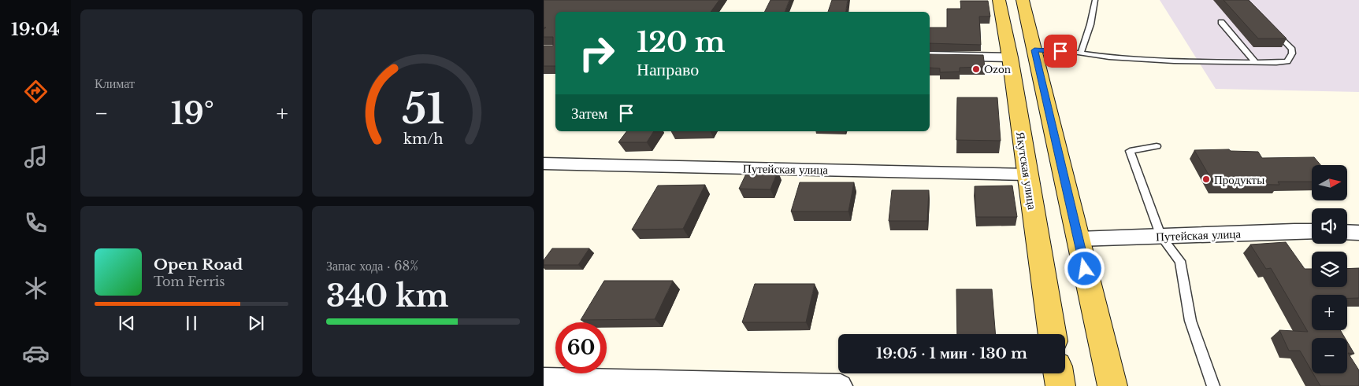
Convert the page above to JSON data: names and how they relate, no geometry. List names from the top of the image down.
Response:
{
  "streets": {
    "main road": ["Якутская улица"],
    "street": ["Путейская улица"]
  },
  "crossings": [
    ["Путейская улица", "Якутская улица"]
  ],
  "places": ["Ozon", "Продукты"],
  "north": "right",
  "page": {
    "tabs": "19:04",
    "tile": [
      "Климат",
      ["Запас хода · 68%", "340 km"]
    ],
    "turn": ["120 m", "Направо"],
    "then": "Затем",
    "heat": ["−", "19°", "+"],
    "map_buttons": ["+", "−"],
    "song": ["Open Road", "Tom Ferris"],
    "limit": "60",
    "trip": "19:05 · 1 мин · 130 m",
    "gauge": ["51", "km/h"]
  }
}
